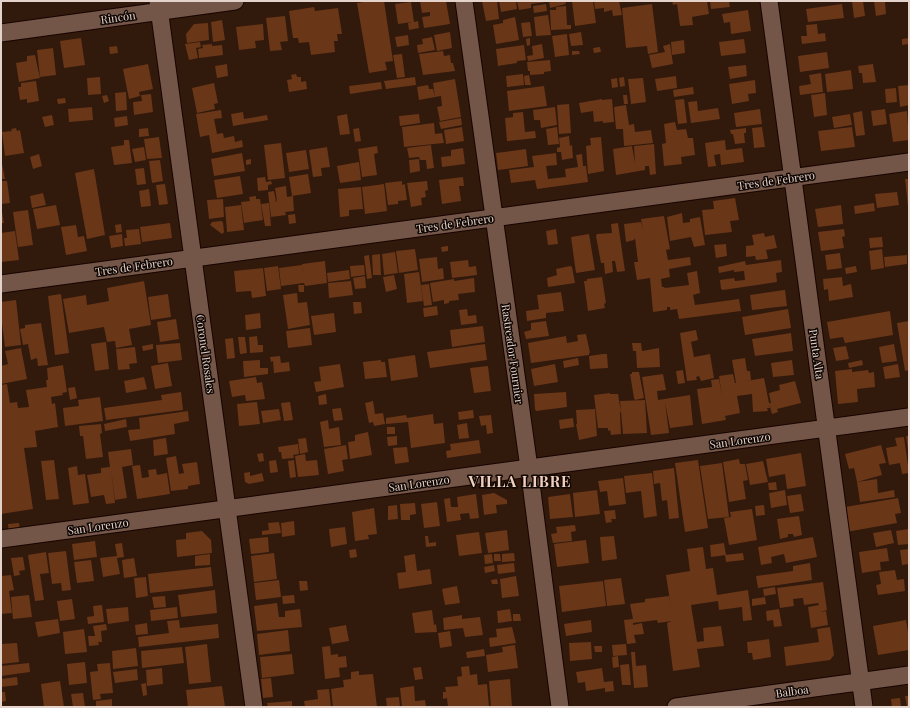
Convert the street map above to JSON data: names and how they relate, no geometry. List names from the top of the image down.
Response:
{
  "streets": {
    "street": [
      "Rincón",
      "Tres de Febrero",
      "Coronel Rosales",
      "Rastreador Fournier",
      "Punta Alta",
      "San Lorenzo",
      "Balboa"
    ]
  },
  "crossings": [
    ["Rincón", "Coronel Rosales"],
    ["Tres de Febrero", "Coronel Rosales"],
    ["Tres de Febrero", "Rastreador Fournier"],
    ["Tres de Febrero", "Punta Alta"],
    ["Coronel Rosales", "San Lorenzo"],
    ["Rastreador Fournier", "San Lorenzo"],
    ["Punta Alta", "San Lorenzo"],
    ["Punta Alta", "Balboa"]
  ],
  "districts": ["VILLA LIBRE"]
}
